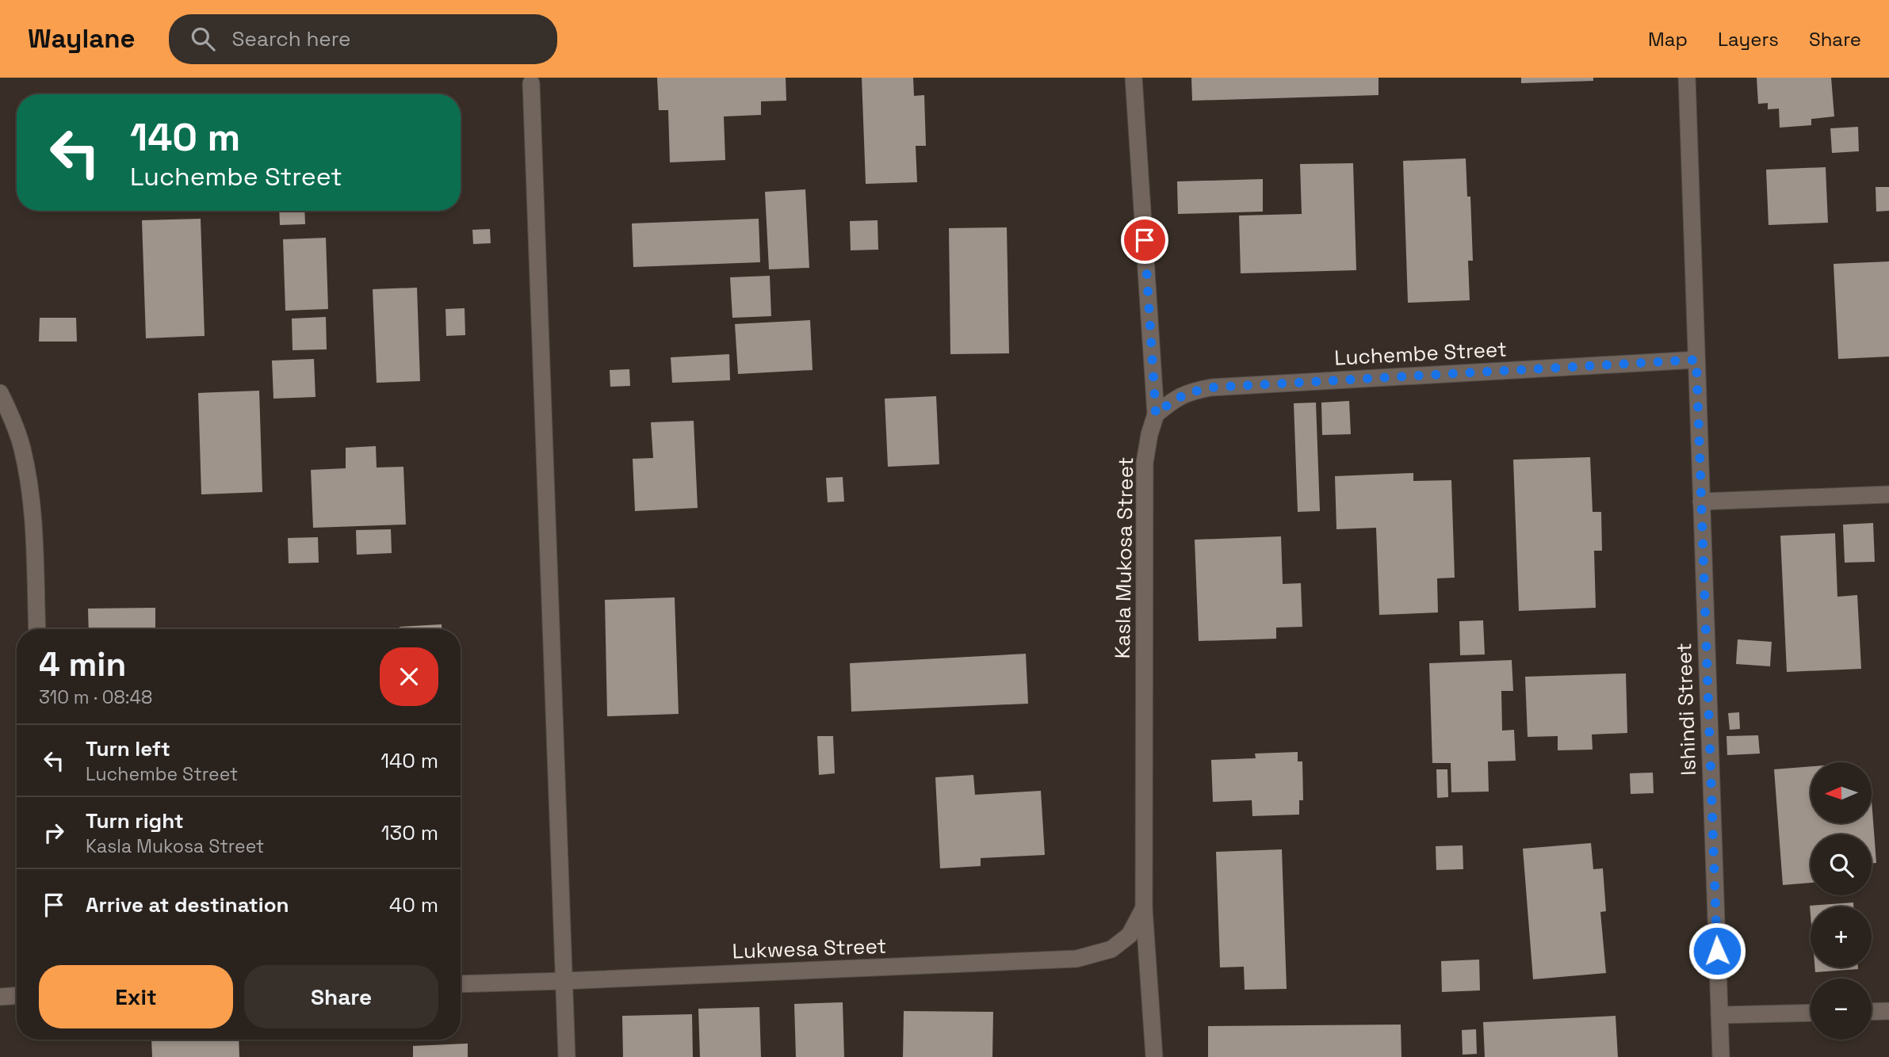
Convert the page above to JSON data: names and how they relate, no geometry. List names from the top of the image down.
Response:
{
  "streets": {
    "street": [
      "Luchembe Street",
      "Kasla Mukosa Street",
      "Ishindi Street",
      "Lukwesa Street"
    ]
  },
  "crossings": [
    ["Luchembe Street", "Kasla Mukosa Street"],
    ["Luchembe Street", "Ishindi Street"],
    ["Kasla Mukosa Street", "Lukwesa Street"]
  ],
  "north": "left",
  "page": {
    "header": "Waylane",
    "search": "Search here",
    "nav": ["Map", "Layers", "Share"],
    "turn": ["140 m", "Luchembe Street"],
    "heading": ["4 min", "310 m · 08:48"],
    "list": [
      {
        "name": "Turn left",
        "note": "Luchembe Street",
        "value": "140 m"
      },
      {
        "name": "Turn right",
        "note": "Kasla Mukosa Street",
        "value": "130 m"
      },
      {
        "name": "Arrive at destination",
        "value": "40 m"
      }
    ],
    "map_buttons": ["+", "−"],
    "buttons": ["Exit", "Share"]
  }
}
